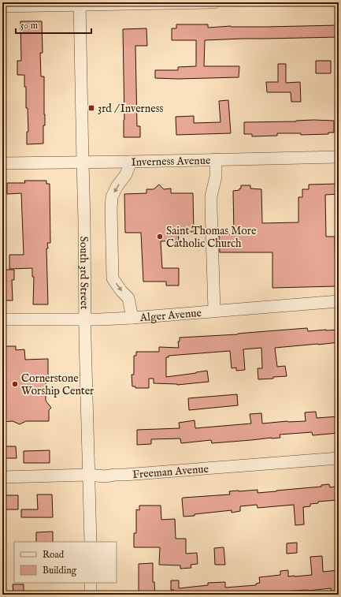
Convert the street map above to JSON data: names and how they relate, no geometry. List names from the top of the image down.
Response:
{
  "streets": {
    "street": [
      "Inverness Avenue",
      "South 3rd Street",
      "Alger Avenue",
      "Freeman Avenue"
    ]
  },
  "crossings": [
    ["Inverness Avenue", "South 3rd Street"],
    ["South 3rd Street", "Alger Avenue"],
    ["South 3rd Street", "Freeman Avenue"]
  ],
  "places": {
    "transit": ["3rd / Inverness"],
    "other": ["Saint Thomas More Catholic Church", "Cornerstone Worship Center"]
  },
  "legend": ["Road", "Building"],
  "scale_bar": "50 m"
}
